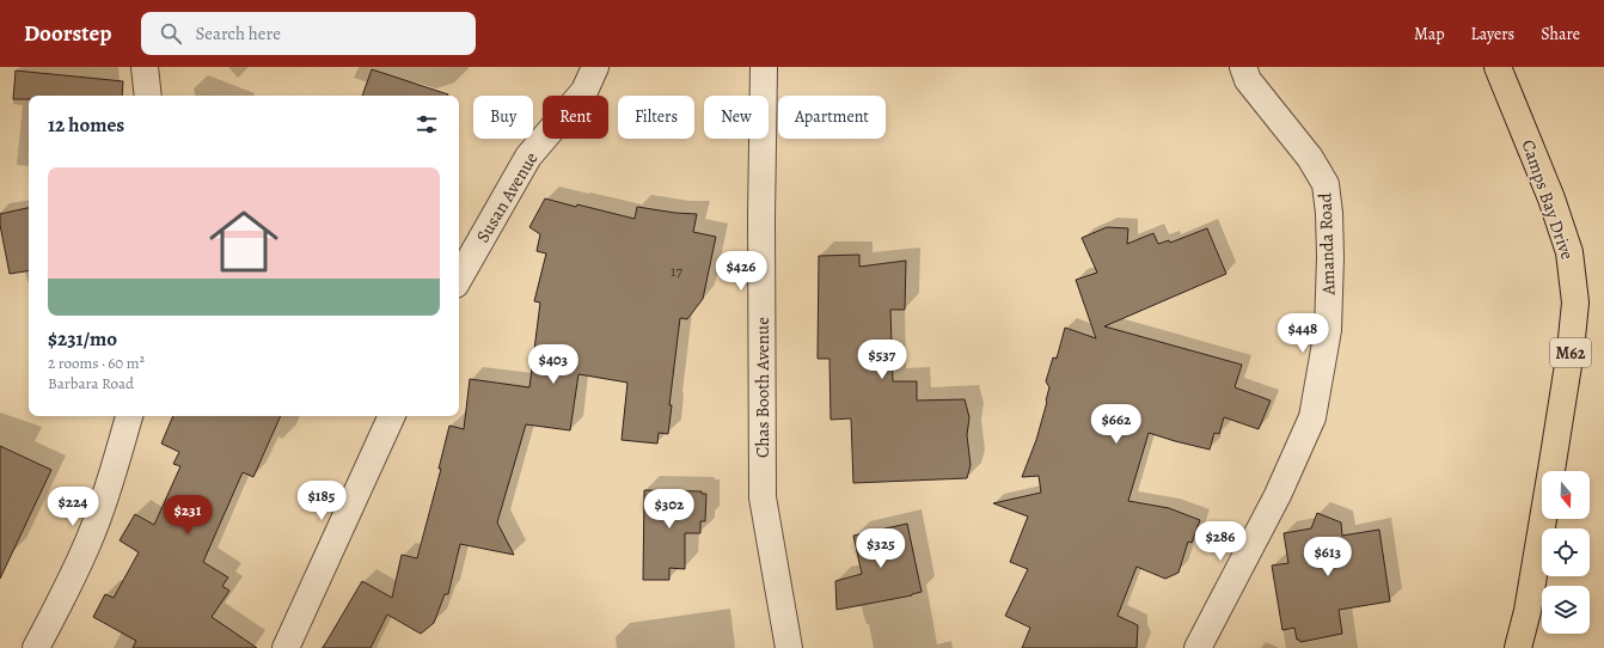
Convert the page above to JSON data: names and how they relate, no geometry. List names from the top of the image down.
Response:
{
  "streets": {
    "main road": ["Camps Bay Drive", "M62"],
    "street": ["Susan Avenue", "Amanda Road", "Chas Booth Avenue"]
  },
  "house_numbers": ["17"],
  "north": "bottom",
  "page": {
    "header": "Doorstep",
    "search": "Search here",
    "nav": ["Map", "Layers", "Share"],
    "chip": [
      "Buy",
      "Rent",
      "Filters",
      "New",
      "Apartment"
    ],
    "heading": "12 homes",
    "list": [
      {
        "name": "$231/mo",
        "note": "2 rooms · 60 m² · Barbara Road"
      }
    ],
    "price": [
      "$426",
      "$448",
      "$537",
      "$403",
      "$662",
      "$185",
      "$224",
      "$302",
      "$231",
      "$286",
      "$325",
      "$613"
    ]
  }
}
